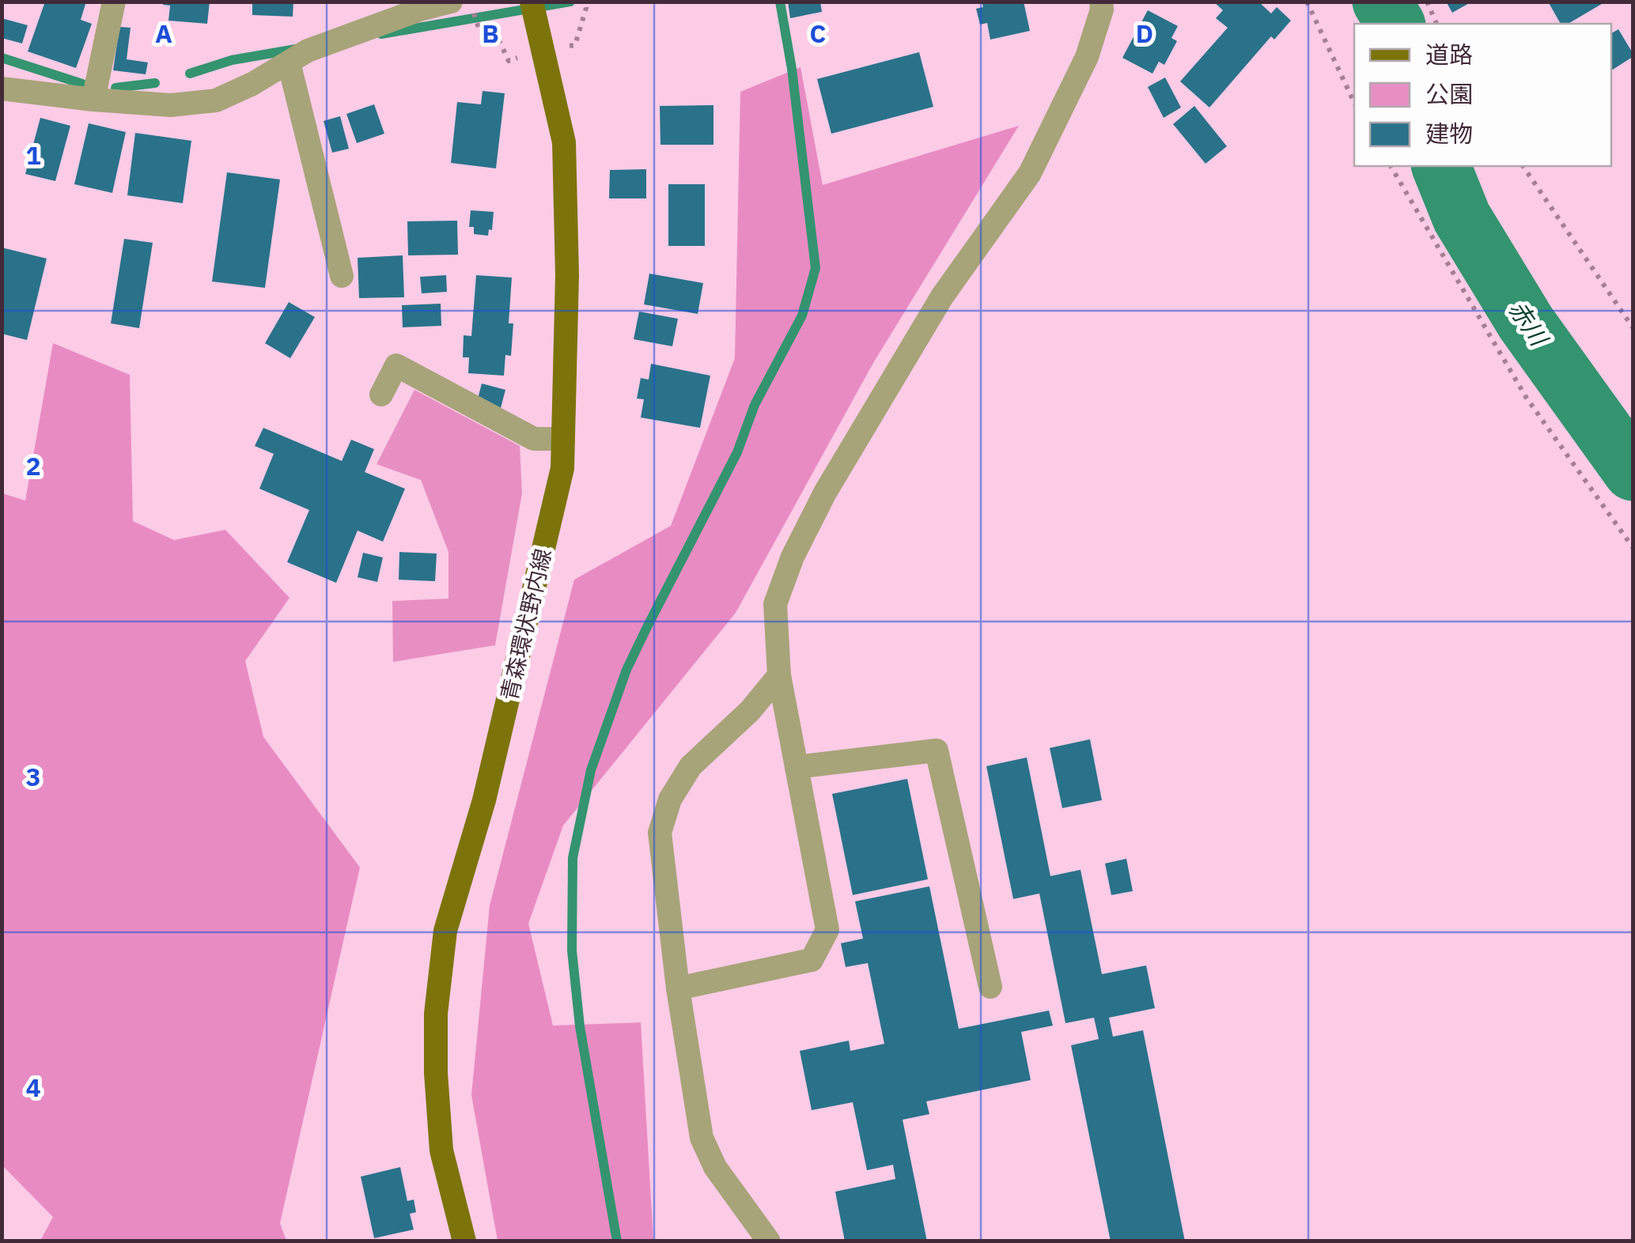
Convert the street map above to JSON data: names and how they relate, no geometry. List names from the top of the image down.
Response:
{
  "streets": {
    "main road": ["青森環状野内線"]
  },
  "water": ["赤川"],
  "legend": ["道路", "公園", "建物"],
  "grid": {
    "columns": [
      "A",
      "B",
      "C",
      "D"
    ],
    "rows": [
      "1",
      "2",
      "3",
      "4"
    ]
  }
}
